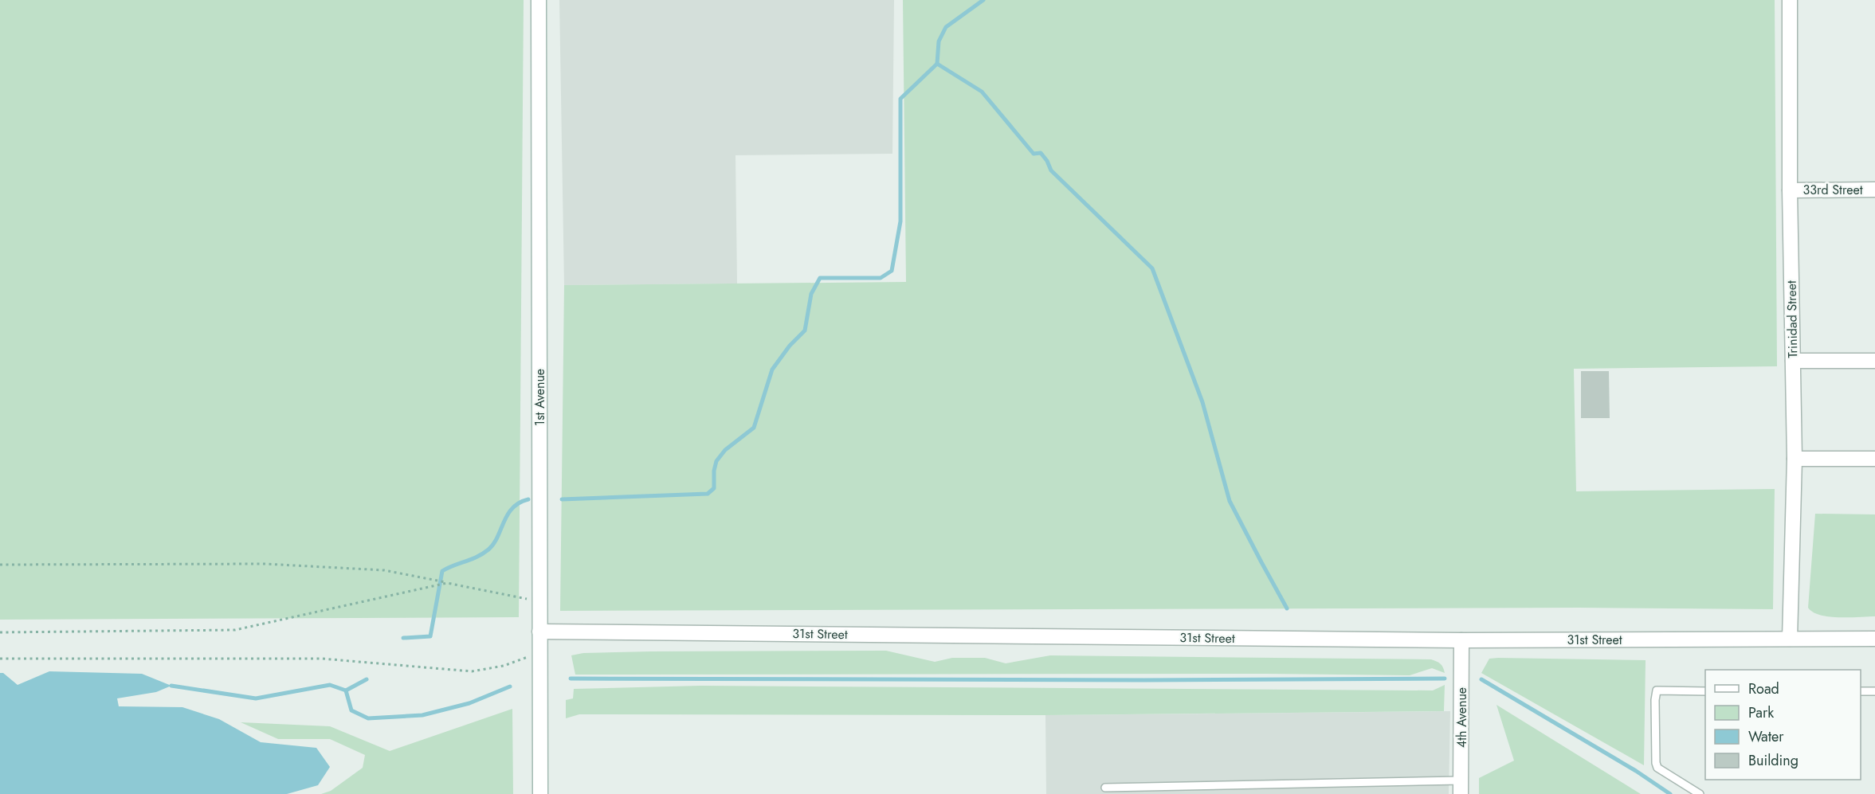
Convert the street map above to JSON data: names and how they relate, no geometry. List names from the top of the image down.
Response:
{
  "streets": {
    "street": [
      "33rd Street",
      "Trinidad Street",
      "1st Avenue",
      "31st Street",
      "4th Avenue"
    ]
  },
  "crossings": [
    ["33rd Street", "Trinidad Street"],
    ["Trinidad Street", "31st Street"],
    ["1st Avenue", "31st Street"],
    ["31st Street", "4th Avenue"]
  ],
  "legend": [
    "Road",
    "Park",
    "Water",
    "Building"
  ]
}
